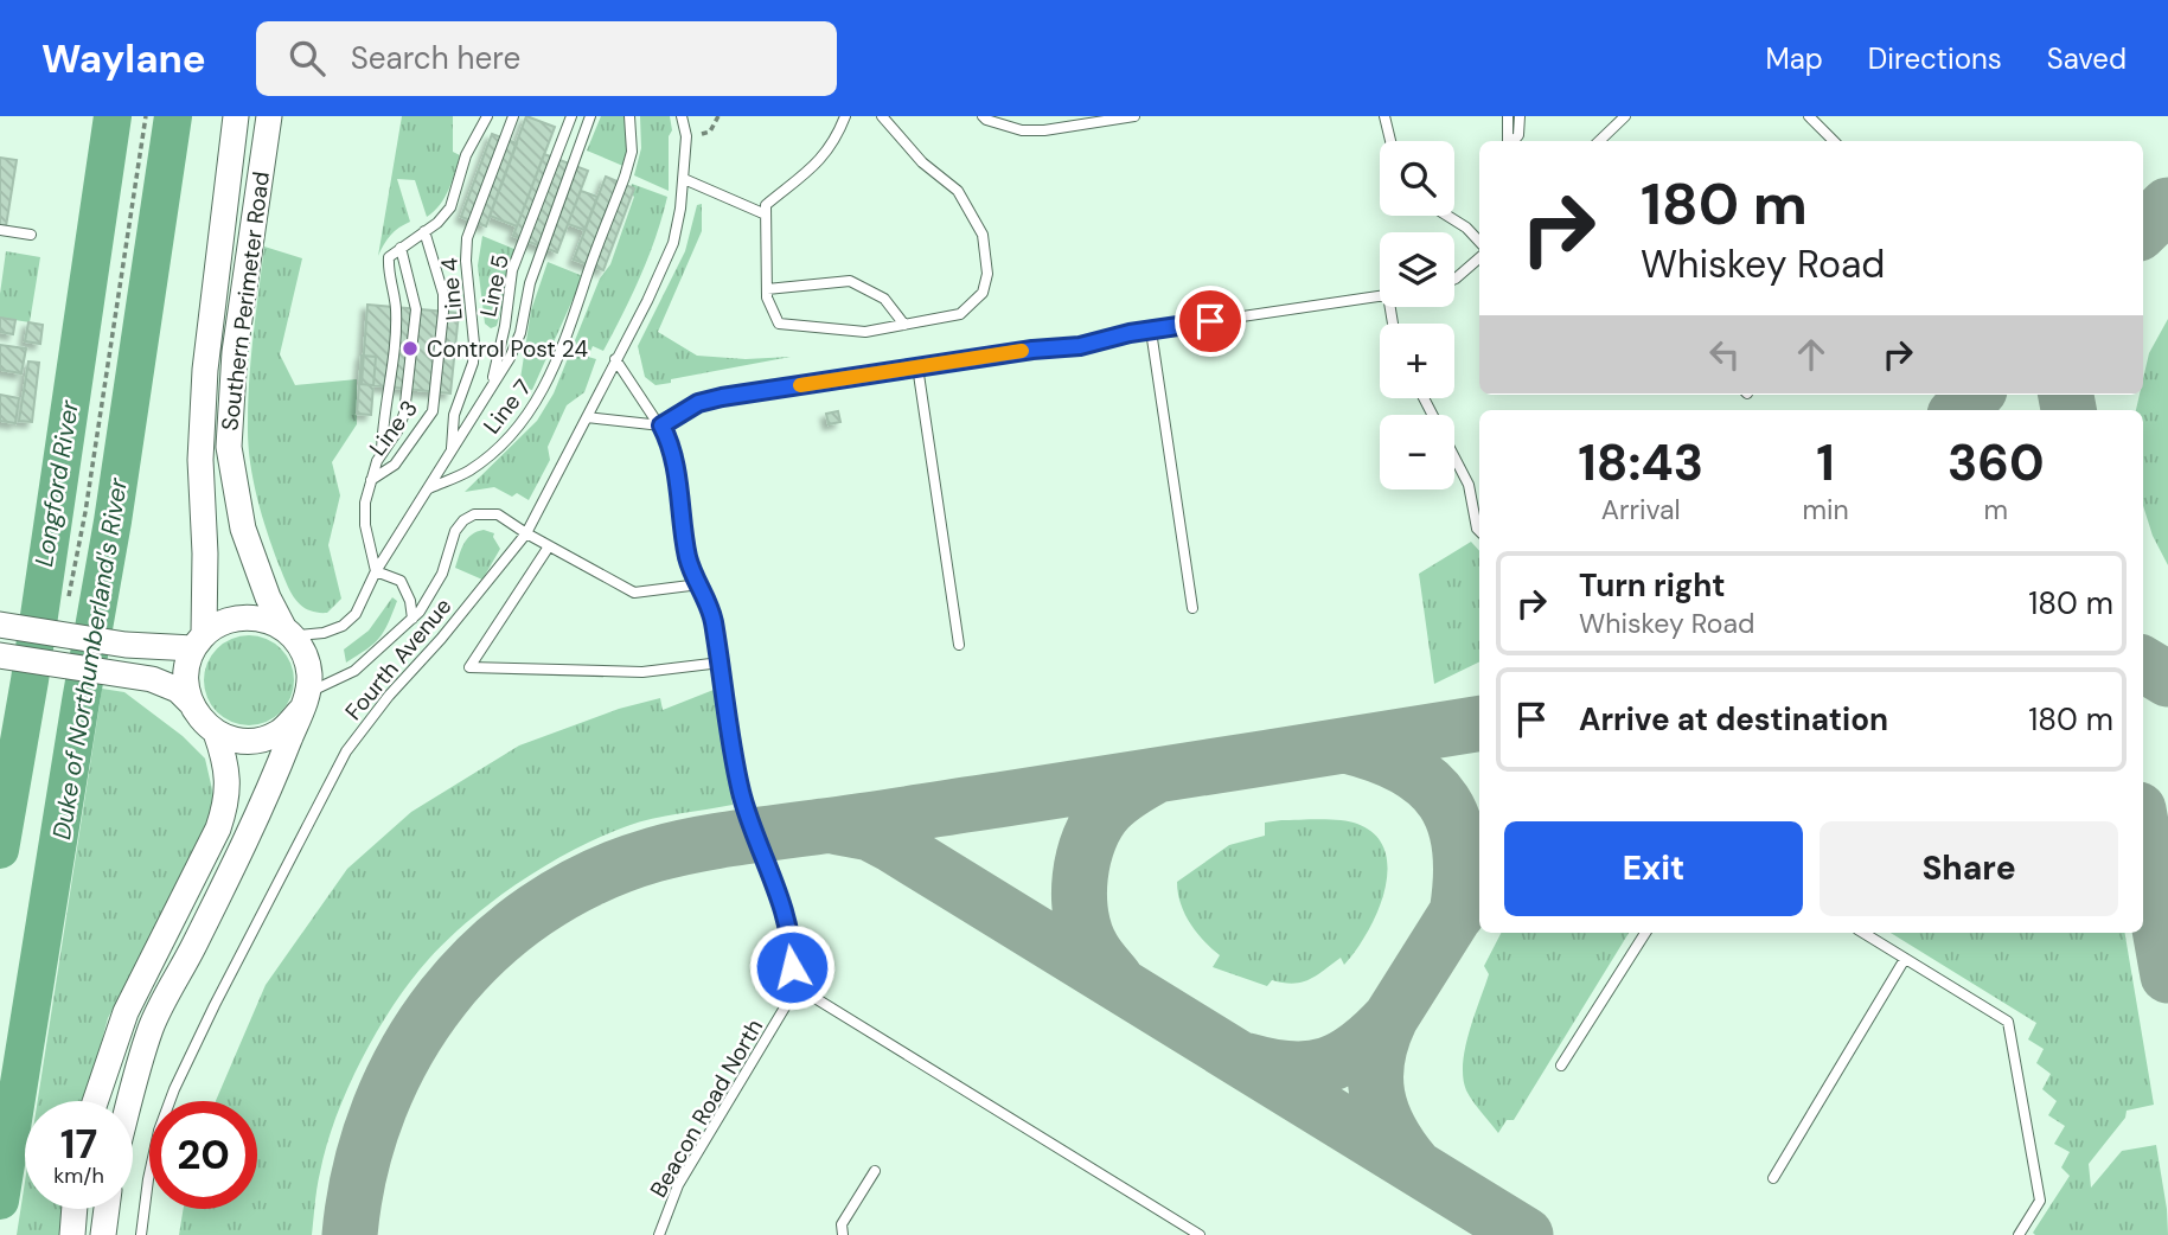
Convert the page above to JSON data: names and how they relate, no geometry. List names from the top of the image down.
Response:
{
  "streets": {
    "street": ["Southern Perimeter Road"],
    "lane": [
      "Line 5",
      "Line 4",
      "Line 7",
      "Line 3",
      "Fourth Avenue",
      "Beacon Road North"
    ]
  },
  "crossings": [
    ["Fourth Avenue", "Beacon Road North"]
  ],
  "water": ["Longford River", "Duke of Northumberland's River"],
  "places": ["Control Post 24"],
  "page": {
    "header": "Waylane",
    "search": "Search here",
    "nav": ["Map", "Directions", "Saved"],
    "map_buttons": ["+", "−"],
    "turn": ["180 m", "Whiskey Road"],
    "eta": [
      "18:43",
      "Arrival",
      "1",
      "min",
      "360",
      "m"
    ],
    "list": [
      {
        "name": "Turn right",
        "note": "Whiskey Road",
        "value": "180 m"
      },
      {
        "name": "Arrive at destination",
        "value": "180 m"
      }
    ],
    "buttons": ["Exit", "Share"],
    "speed": "17 km/h",
    "limit": "20"
  }
}
